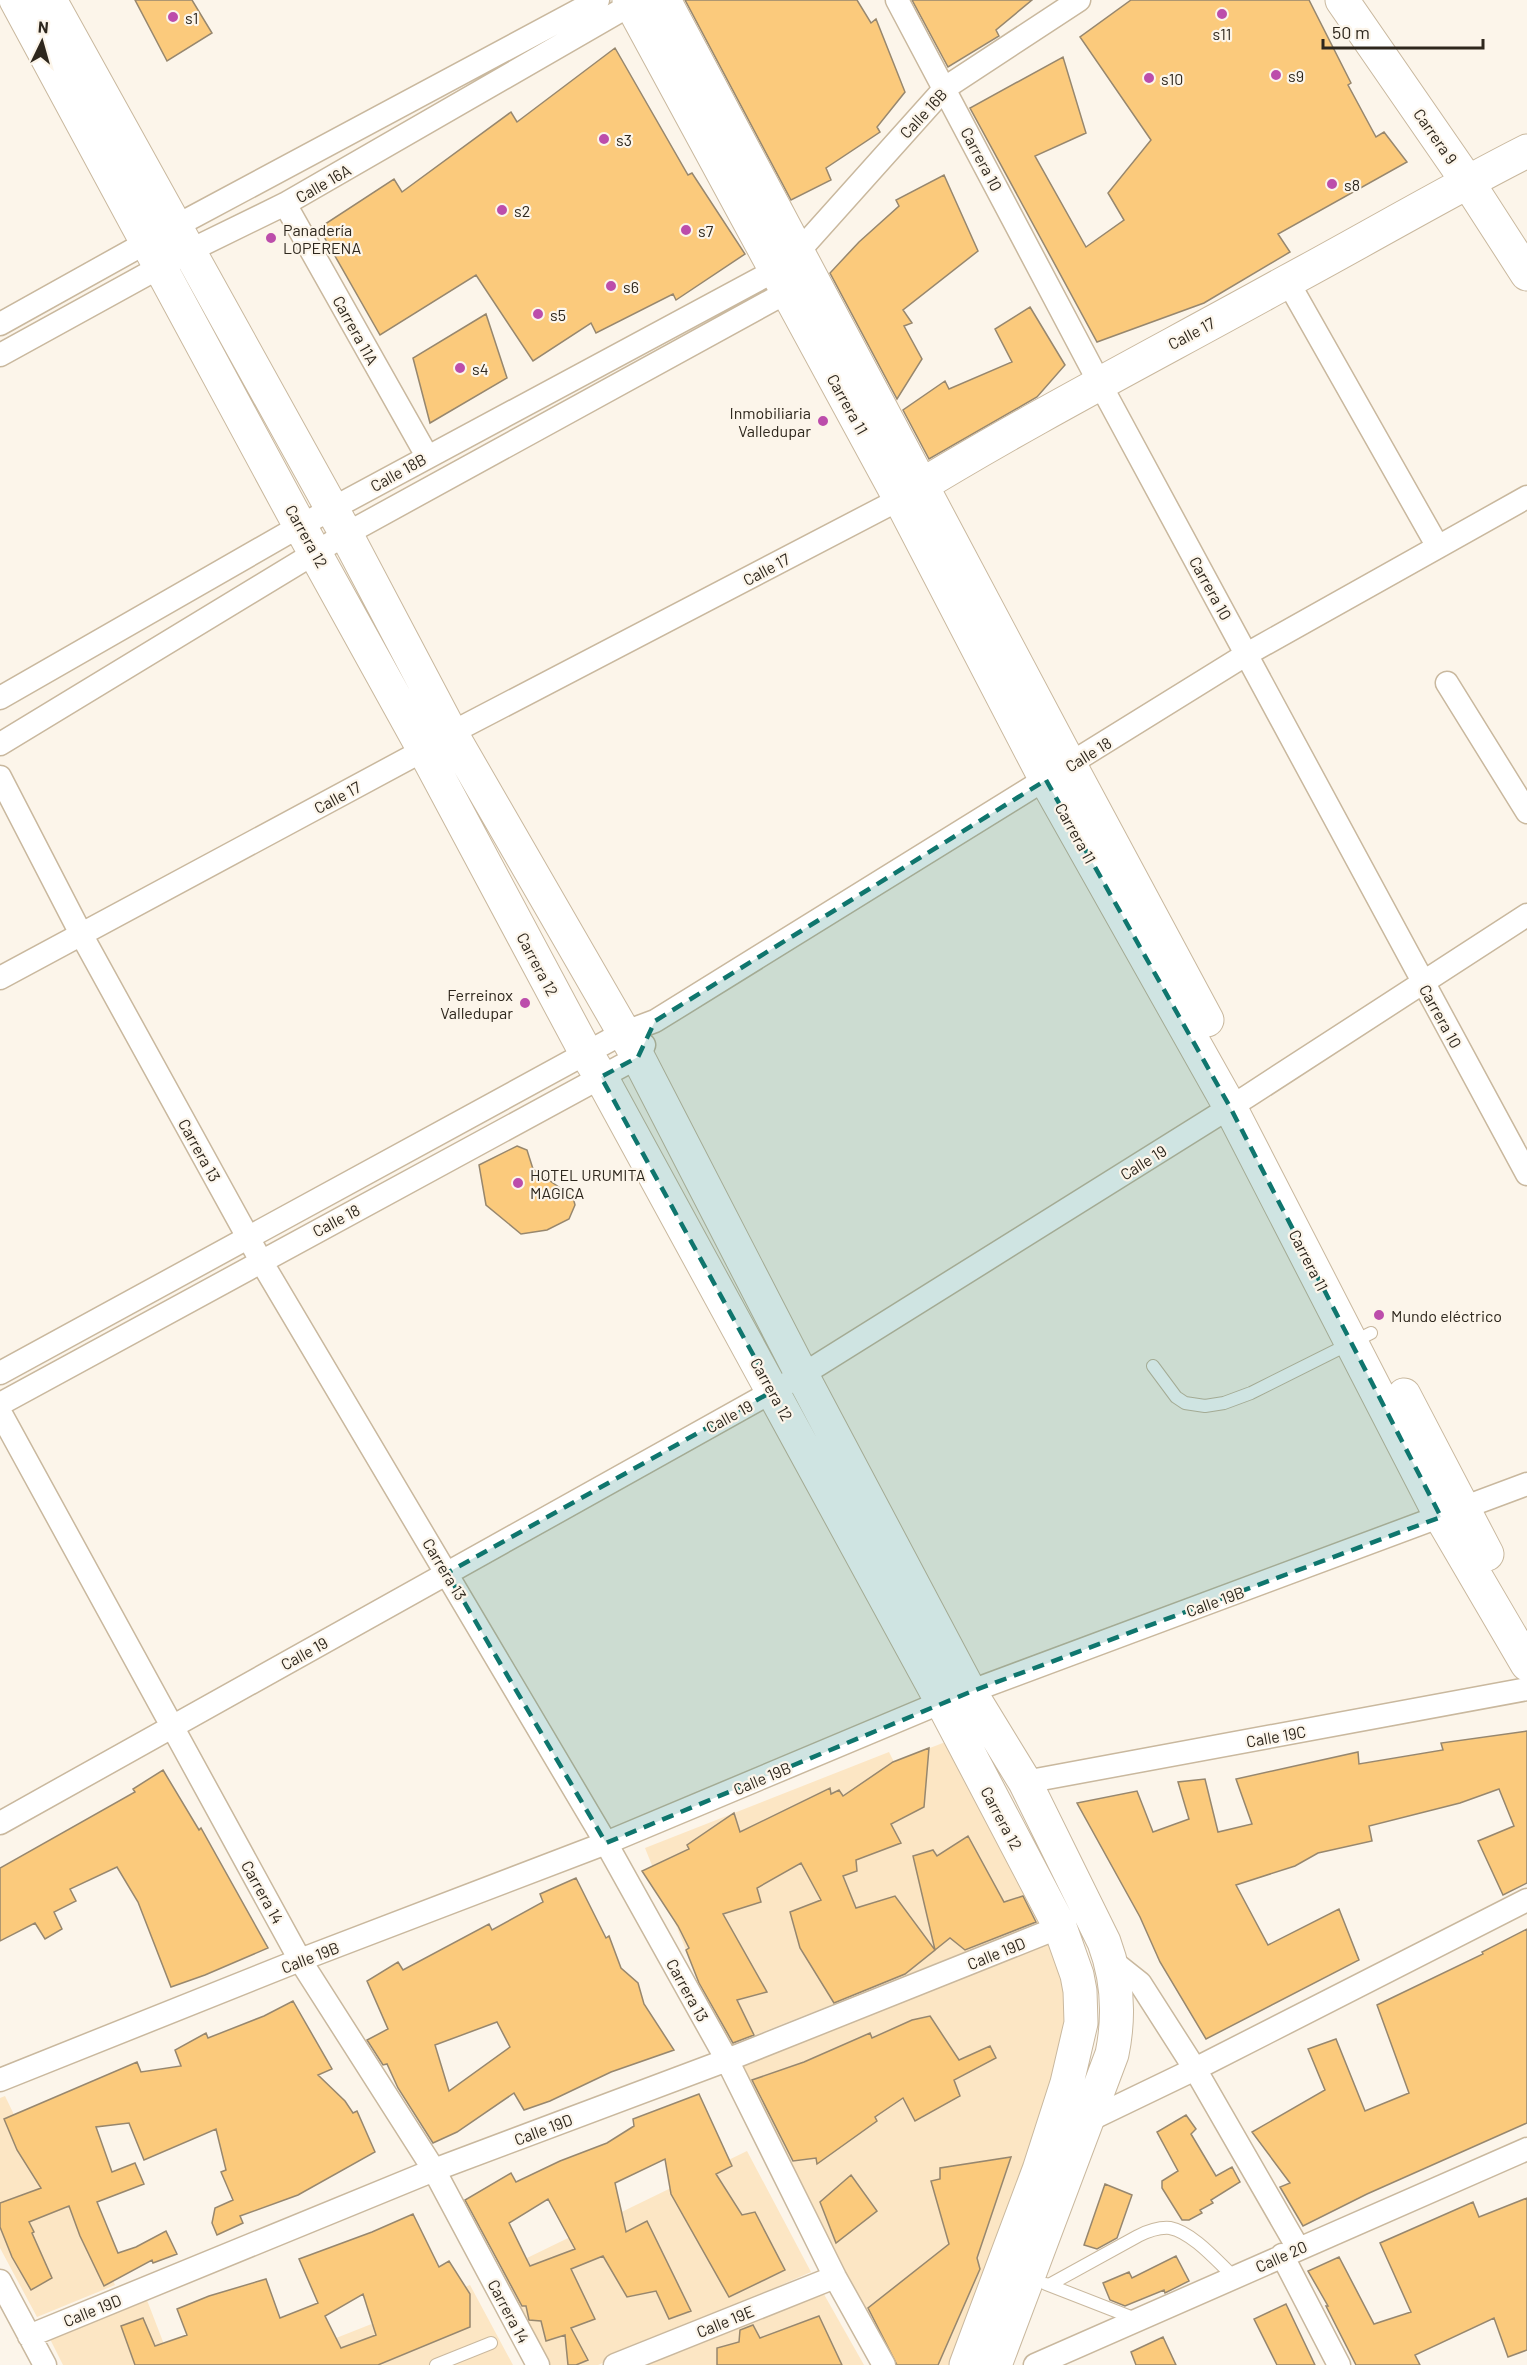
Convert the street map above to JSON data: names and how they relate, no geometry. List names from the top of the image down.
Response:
{
  "streets": {
    "street": [
      "Calle 16B",
      "Carrera 9",
      "Carrera 10",
      "Calle 16A",
      "Carrera 11A",
      "Calle 17",
      "Carrera 11",
      "Calle 18B",
      "Carrera 12",
      "Calle 18",
      "Carrera 13",
      "Calle 19",
      "Calle 19B",
      "Calle 19C",
      "Carrera 14",
      "Calle 19D",
      "Calle 20",
      "Calle 19E"
    ]
  },
  "crossings": [
    ["Calle 16B", "Carrera 10"],
    ["Calle 16B", "Carrera 11"],
    ["Calle 16B", "Calle 18B"],
    ["Carrera 9", "Calle 17"],
    ["Carrera 10", "Calle 17"],
    ["Carrera 10", "Calle 18"],
    ["Carrera 10", "Calle 19"],
    ["Calle 16A", "Carrera 11A"],
    ["Calle 16A", "Carrera 11"],
    ["Calle 16A", "Carrera 12"],
    ["Carrera 11A", "Calle 18B"],
    ["Calle 17", "Carrera 11"],
    ["Calle 17", "Carrera 12"],
    ["Calle 17", "Carrera 13"],
    ["Carrera 11", "Calle 18B"],
    ["Carrera 11", "Calle 18"],
    ["Carrera 11", "Calle 19"],
    ["Carrera 11", "Calle 19B"],
    ["Calle 18B", "Carrera 12"],
    ["Carrera 12", "Calle 18"],
    ["Carrera 12", "Calle 19"],
    ["Carrera 12", "Calle 19B"],
    ["Carrera 12", "Calle 19C"],
    ["Carrera 12", "Calle 19D"],
    ["Calle 18", "Carrera 13"],
    ["Carrera 13", "Calle 19"],
    ["Carrera 13", "Calle 19B"],
    ["Carrera 13", "Calle 19D"],
    ["Carrera 13", "Calle 19E"],
    ["Calle 19", "Carrera 14"],
    ["Calle 19B", "Carrera 14"],
    ["Carrera 14", "Calle 19D"]
  ],
  "places": [
    "s11",
    "s1",
    "s9",
    "s10",
    "s3",
    "s8",
    "s2",
    "s7",
    "Panadería LOPERENA",
    "s6",
    "s5",
    "s4",
    "Inmobiliaria Valledupar",
    "Ferreinox Valledupar",
    "HOTEL URUMITA MAGICA",
    "Mundo eléctrico"
  ],
  "scale_bar": "50 m",
  "north": "top"
}
